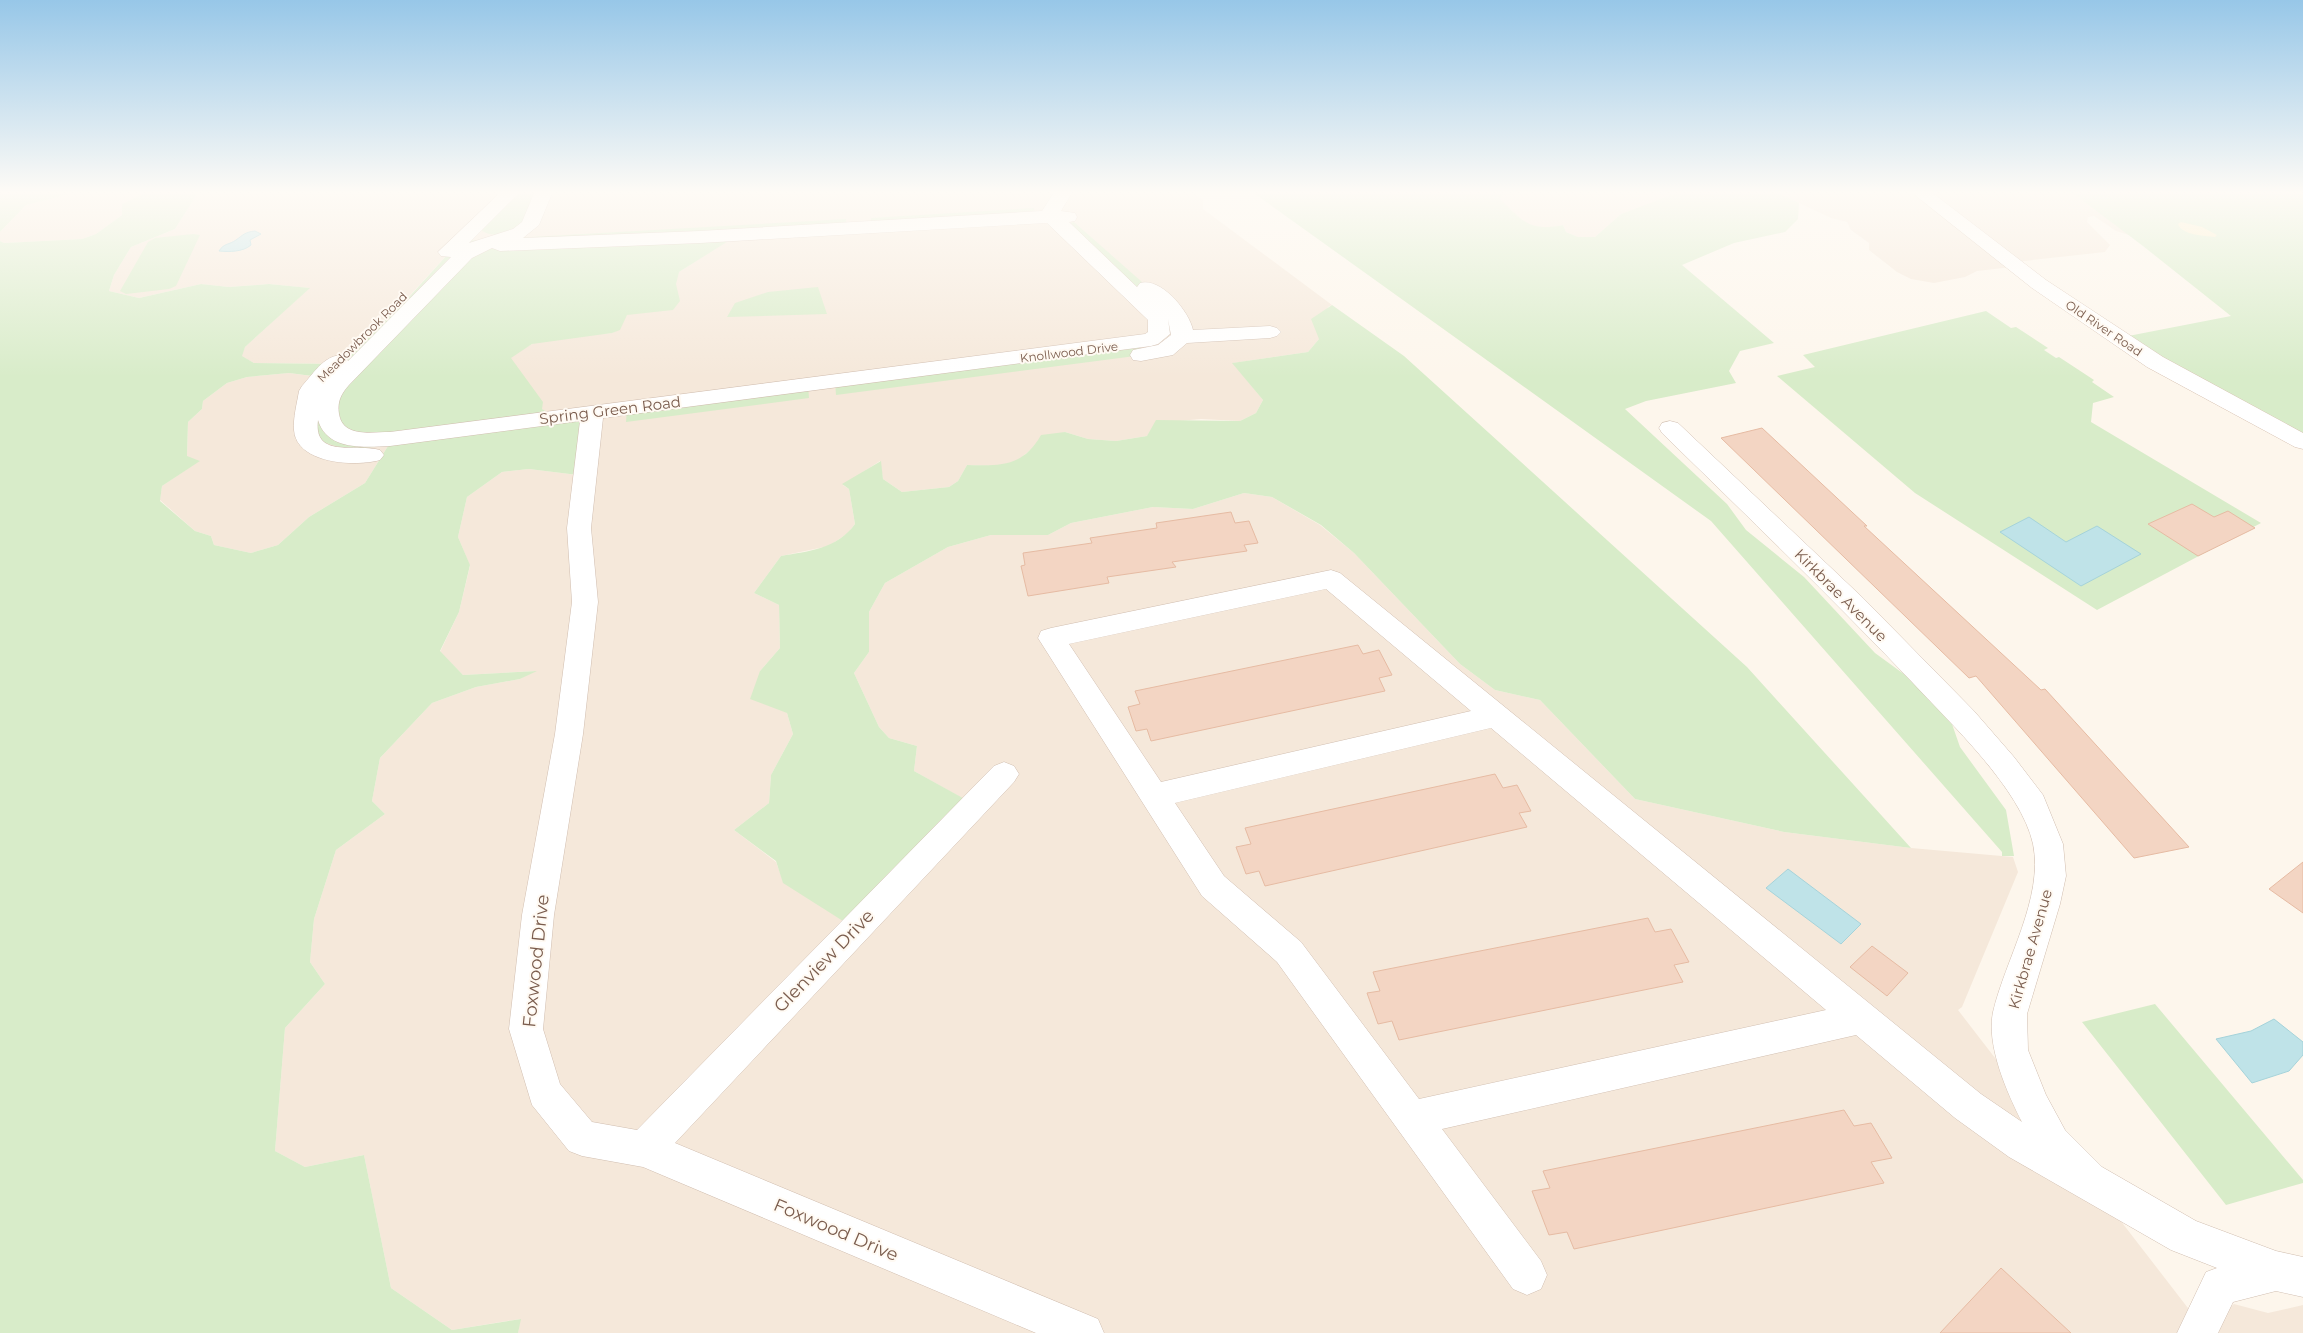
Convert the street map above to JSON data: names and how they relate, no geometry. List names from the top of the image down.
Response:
{
  "streets": {
    "street": [
      "Old River Road",
      "Meadowbrook Road",
      "Knollwood Drive",
      "Spring Green Road",
      "Kirkbrae Avenue",
      "Foxwood Drive",
      "Glenview Drive"
    ]
  },
  "crossings": [
    ["Meadowbrook Road", "Spring Green Road"],
    ["Knollwood Drive", "Spring Green Road"],
    ["Spring Green Road", "Foxwood Drive"],
    ["Foxwood Drive", "Glenview Drive"]
  ]
}
